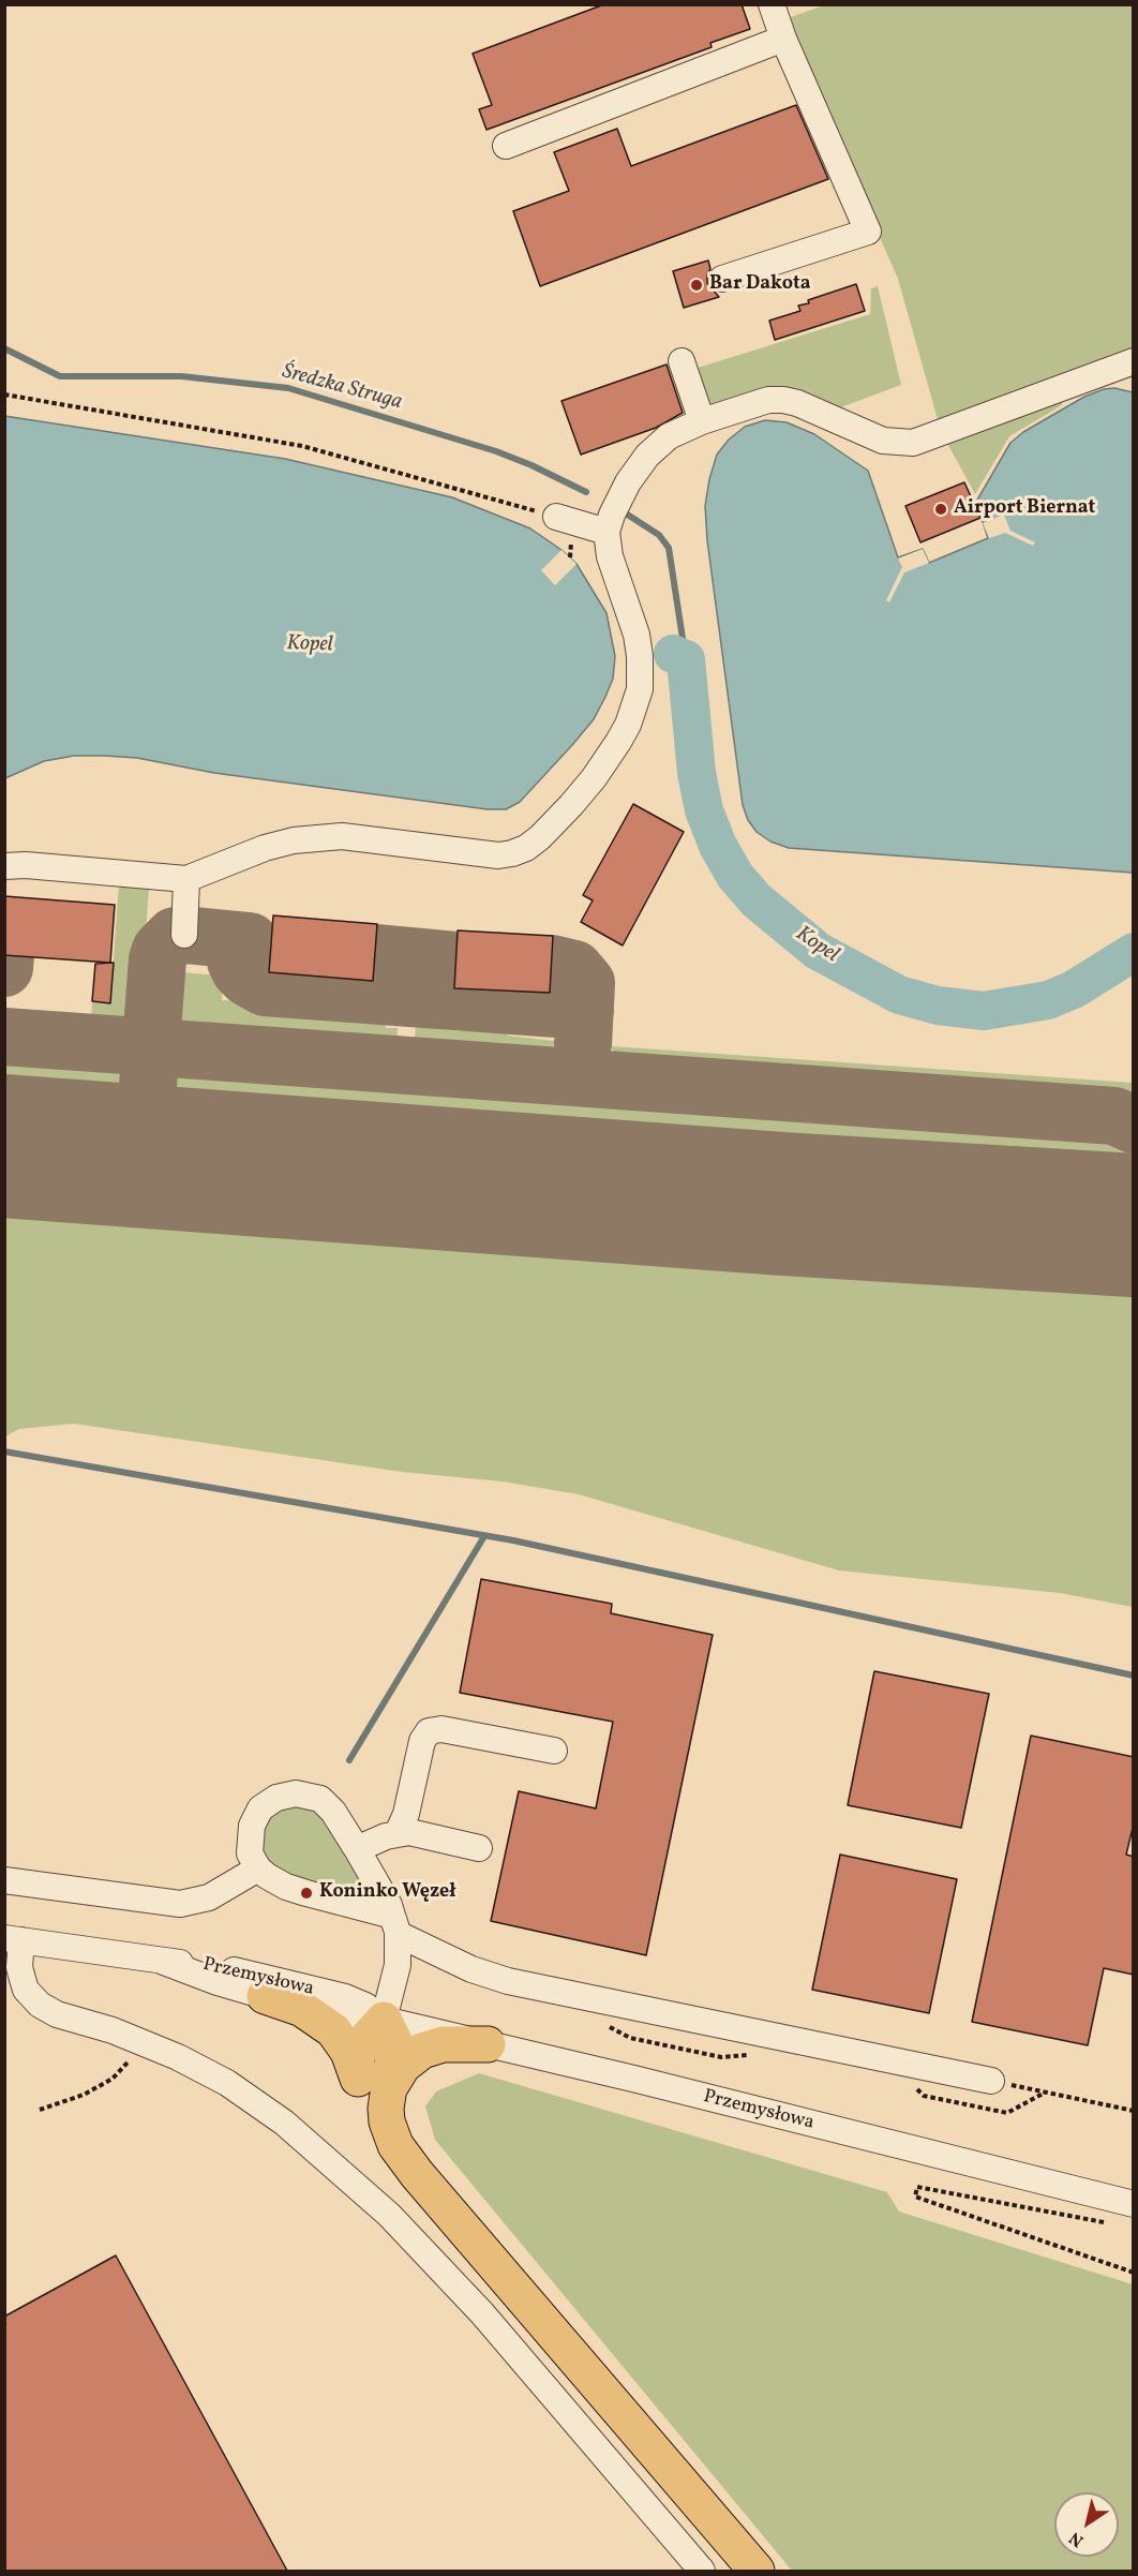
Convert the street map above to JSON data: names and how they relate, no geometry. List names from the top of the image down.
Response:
{
  "streets": {
    "street": ["Przemysłowa"]
  },
  "water": ["Średzka Struga", "Kopel"],
  "places": ["Bar Dakota", "Airport Biernat", "Koninko Węzeł"],
  "north": "bottom left"
}
